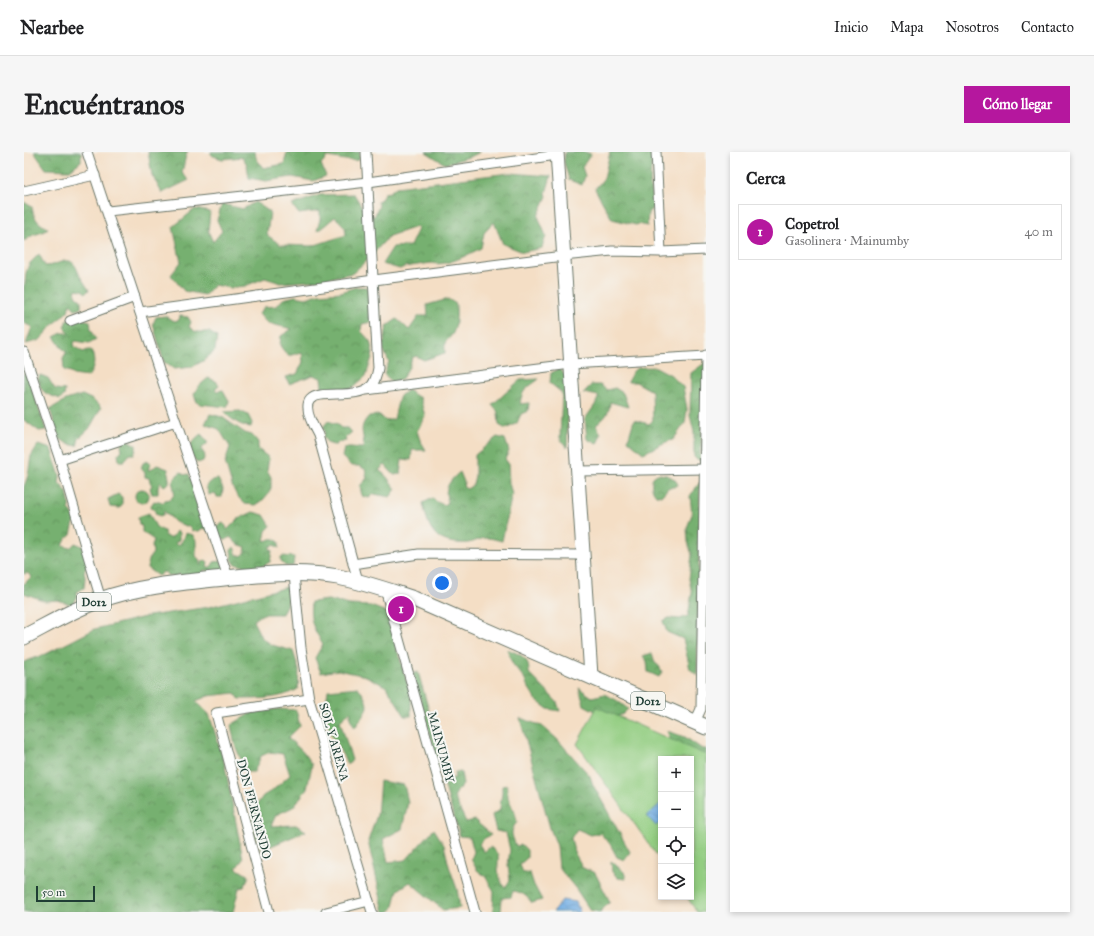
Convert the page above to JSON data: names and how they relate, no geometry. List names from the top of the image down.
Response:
{
  "streets": {
    "main road": ["D012"],
    "street": ["SOL Y ARENA", "MAINUMBY", "DON FERNANDO"]
  },
  "crossings": [
    ["D012", "SOL Y ARENA"],
    ["D012", "MAINUMBY"],
    ["SOL Y ARENA", "DON FERNANDO"]
  ],
  "scale_bar": "50 m",
  "page": {
    "header": "Nearbee",
    "nav": [
      "Inicio",
      "Mapa",
      "Nosotros",
      "Contacto"
    ],
    "buttons": "Cómo llegar",
    "title": "Encuéntranos",
    "heading": "Cerca",
    "list": [
      {
        "mark": "1",
        "name": "Copetrol",
        "note": "Gasolinera · Mainumby",
        "value": "40 m"
      }
    ],
    "pins": "1",
    "map_buttons": ["+", "−"],
    "scale": "50 m"
  }
}
